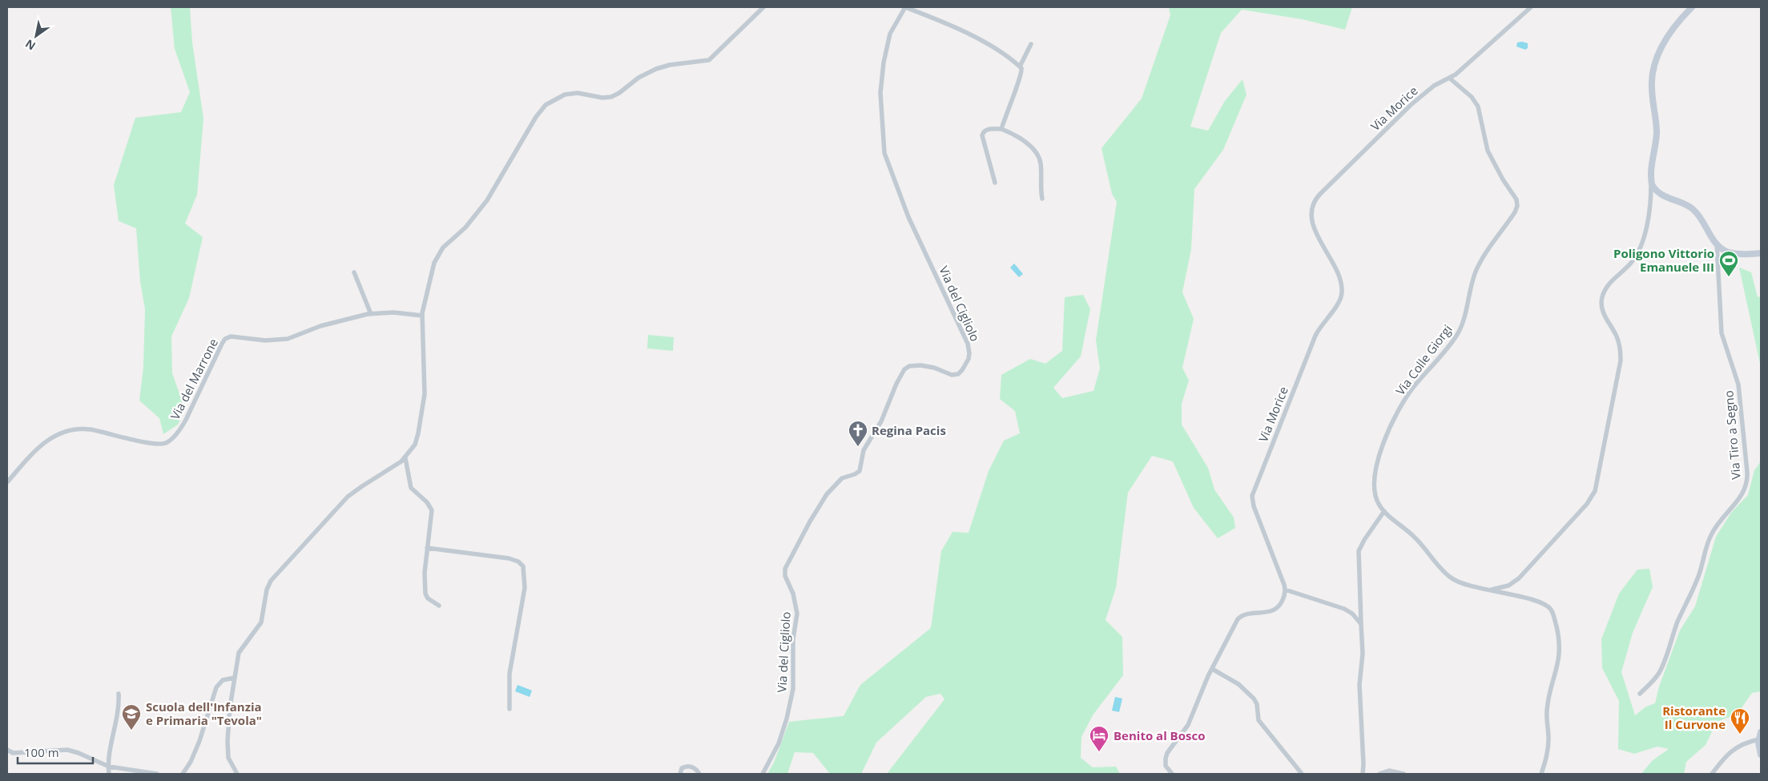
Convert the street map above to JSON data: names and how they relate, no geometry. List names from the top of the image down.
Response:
{
  "streets": {
    "street": [
      "Via Morice",
      "Via del Cigliolo",
      "Via Colle Giorgi",
      "Via del Marrone",
      "Via Tiro a Segno"
    ]
  },
  "crossings": [
    ["Via Morice", "Via Colle Giorgi"]
  ],
  "places": {
    "sports": ["Poligono Vittorio Emanuele III"],
    "church": ["Regina Pacis"],
    "school or university": ["Scuola dell'Infanzia e Primaria \"Tevola\""],
    "restaurant": ["Ristorante Il Curvone"],
    "hotel": ["Benito al Bosco"]
  },
  "scale_bar": "100 m",
  "north": "bottom left"
}
